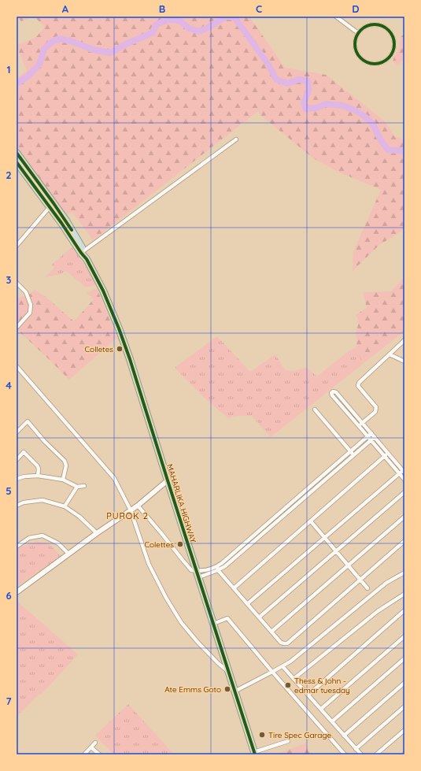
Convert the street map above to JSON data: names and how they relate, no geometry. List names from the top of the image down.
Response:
{
  "streets": {
    "highway": ["MAHARLIKA HIGHWAY"]
  },
  "districts": ["PUROK 2"],
  "places": [
    "Colletes",
    "Colettes",
    "Thess & john - edmar tuesday",
    "Ate Emms Goto",
    "Tire Spec Garage"
  ],
  "grid": {
    "columns": [
      "A",
      "B",
      "C",
      "D"
    ],
    "rows": [
      "1",
      "2",
      "3",
      "4",
      "5",
      "6",
      "7"
    ]
  }
}
